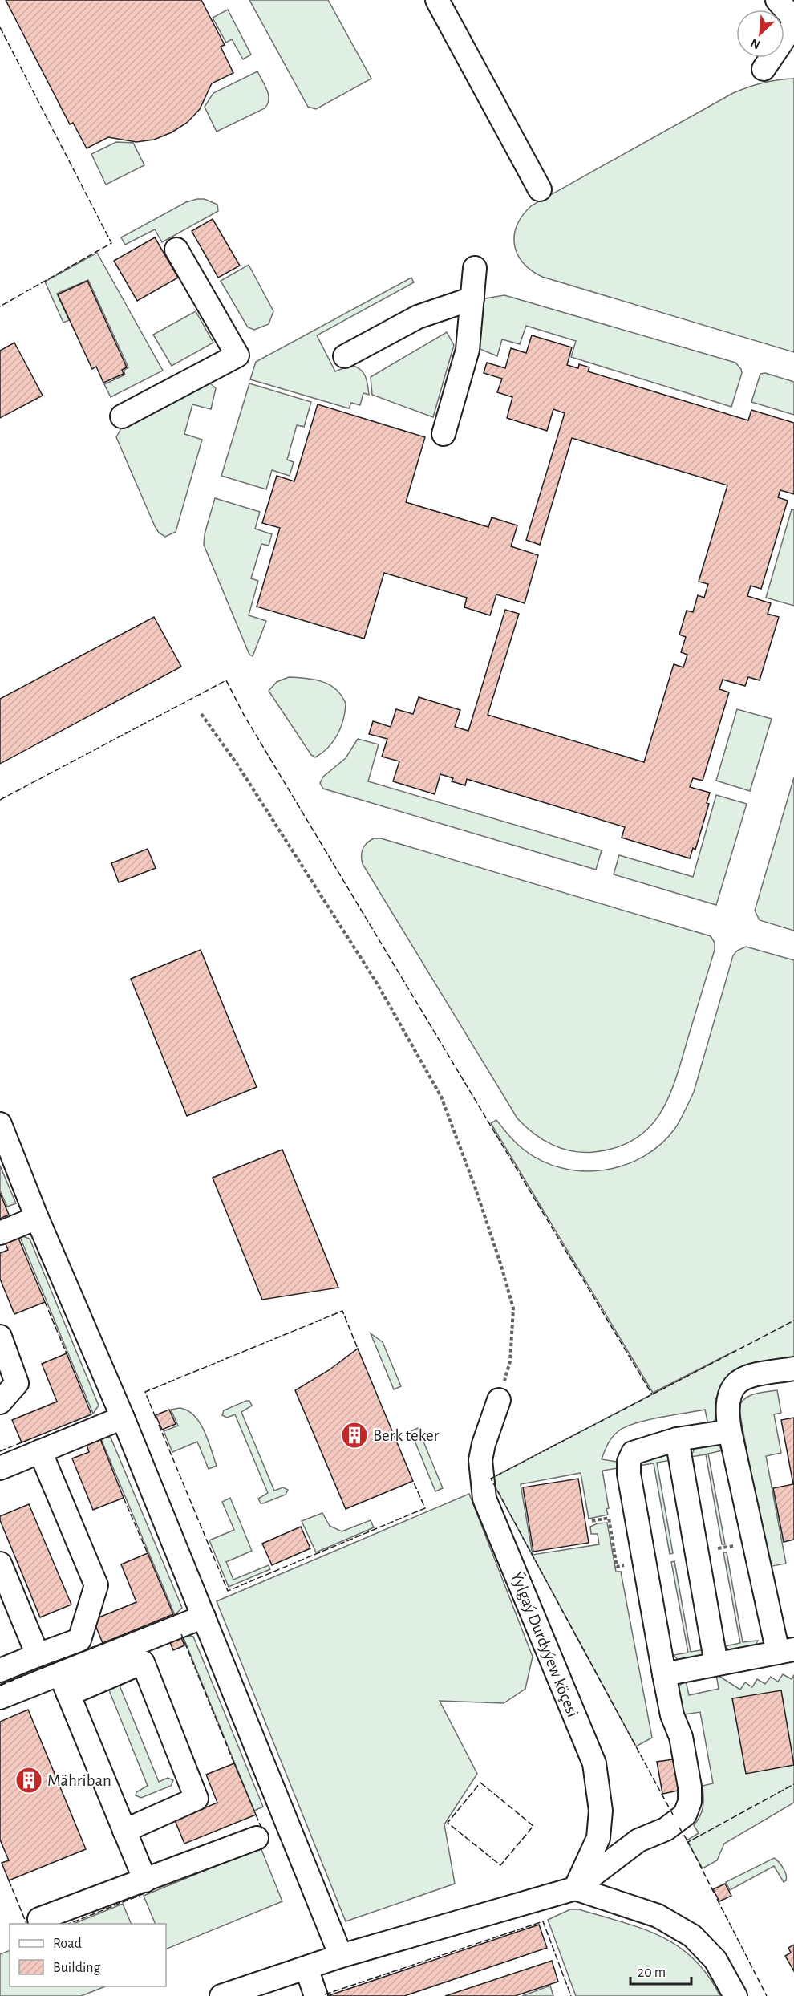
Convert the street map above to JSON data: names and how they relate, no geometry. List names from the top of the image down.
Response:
{
  "streets": {
    "street": ["Ýylgaý Durdyýew köçesi"]
  },
  "places": {
    "building": ["Berk teker", "Mähriban"]
  },
  "legend": ["Road", "Building"],
  "scale_bar": "20 m",
  "north": "bottom left"
}
